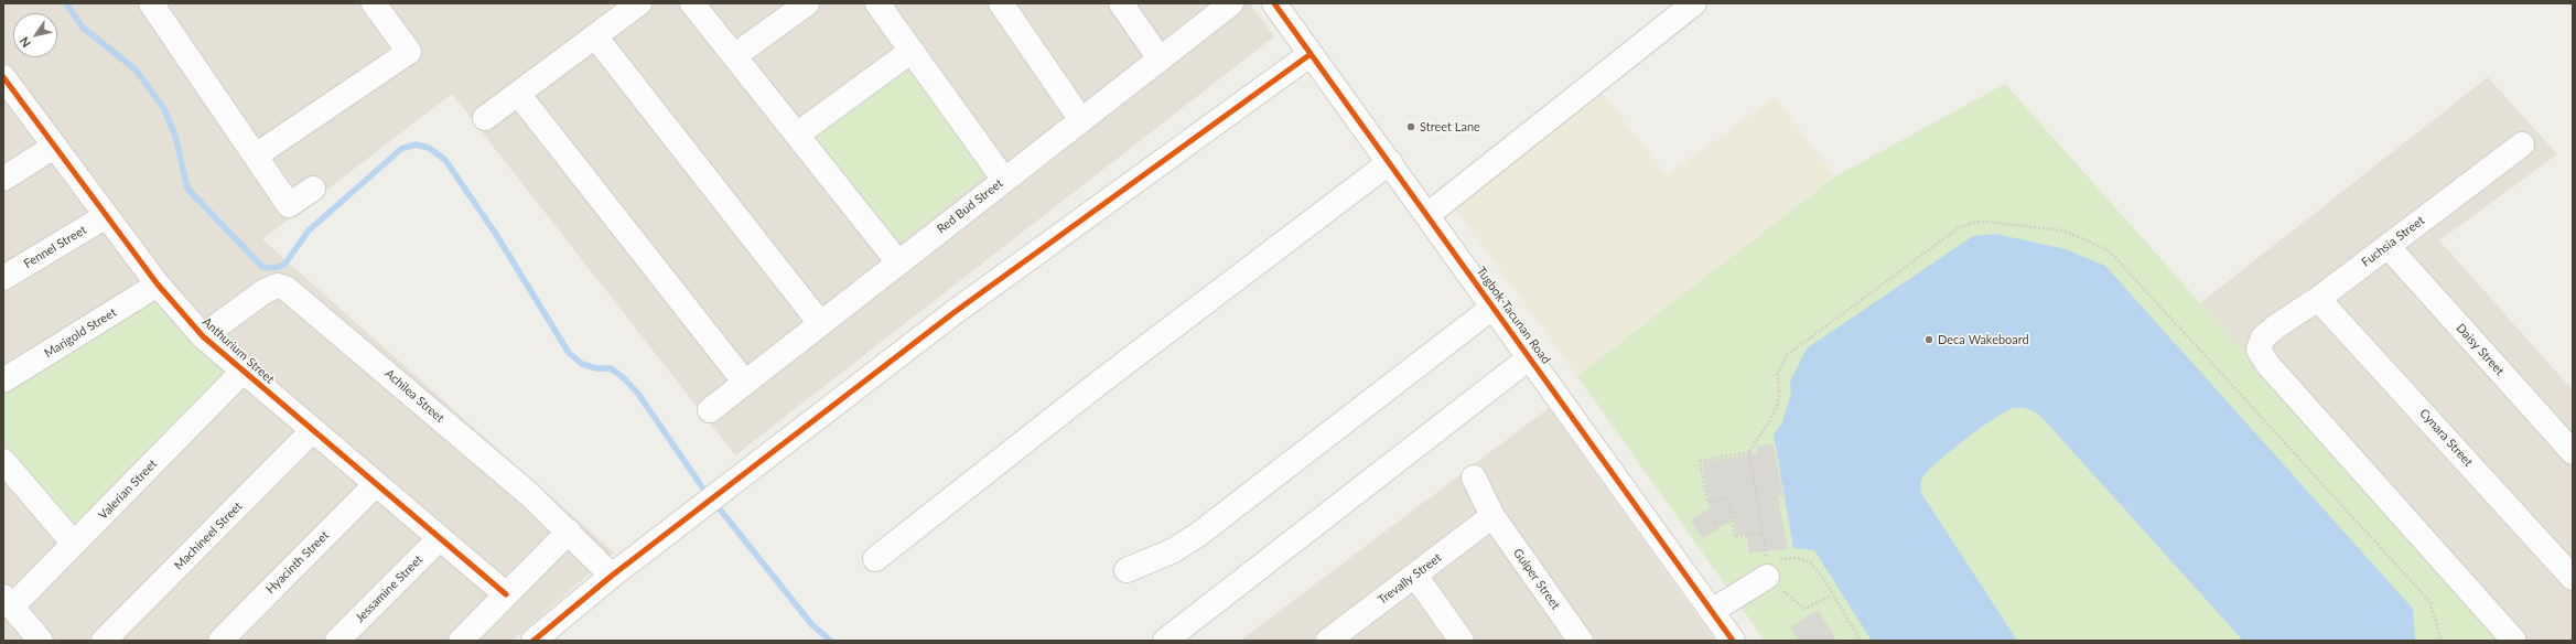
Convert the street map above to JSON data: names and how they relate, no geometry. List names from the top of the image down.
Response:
{
  "streets": {
    "street": [
      "Red Bud Street",
      "Fuchsia Street",
      "Fennel Street",
      "Tugbok-Tacunan Road",
      "Marigold Street",
      "Daisy Street",
      "Anthurium Street",
      "Achilea Street",
      "Cynara Street",
      "Valerian Street",
      "Machineel Street",
      "Hyacinth Street",
      "Trevally Street",
      "Gulper Street",
      "Jessamine Street"
    ]
  },
  "crossings": [
    ["Fuchsia Street", "Daisy Street"],
    ["Fuchsia Street", "Cynara Street"],
    ["Fennel Street", "Anthurium Street"],
    ["Marigold Street", "Anthurium Street"],
    ["Anthurium Street", "Achilea Street"],
    ["Anthurium Street", "Valerian Street"],
    ["Anthurium Street", "Machineel Street"],
    ["Anthurium Street", "Hyacinth Street"],
    ["Anthurium Street", "Jessamine Street"],
    ["Trevally Street", "Gulper Street"]
  ],
  "places": ["Street Lane", "Deca Wakeboard"],
  "north": "bottom left"
}
